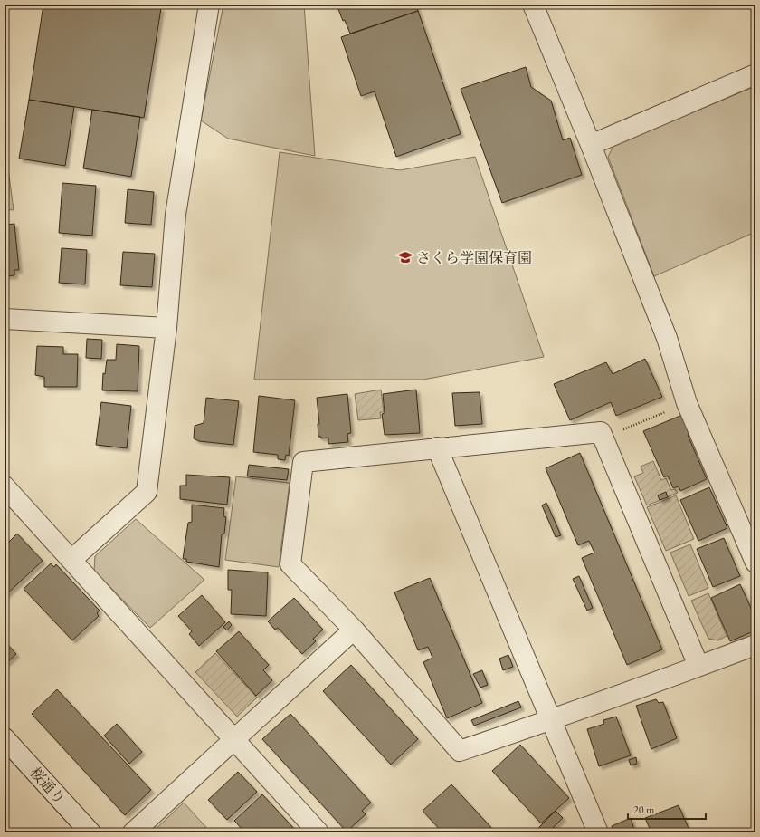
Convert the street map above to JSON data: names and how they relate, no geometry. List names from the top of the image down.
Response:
{
  "streets": {
    "street": ["桜通り"]
  },
  "places": {
    "school or university": ["さくら学園保育園"]
  },
  "scale_bar": "20 m"
}
